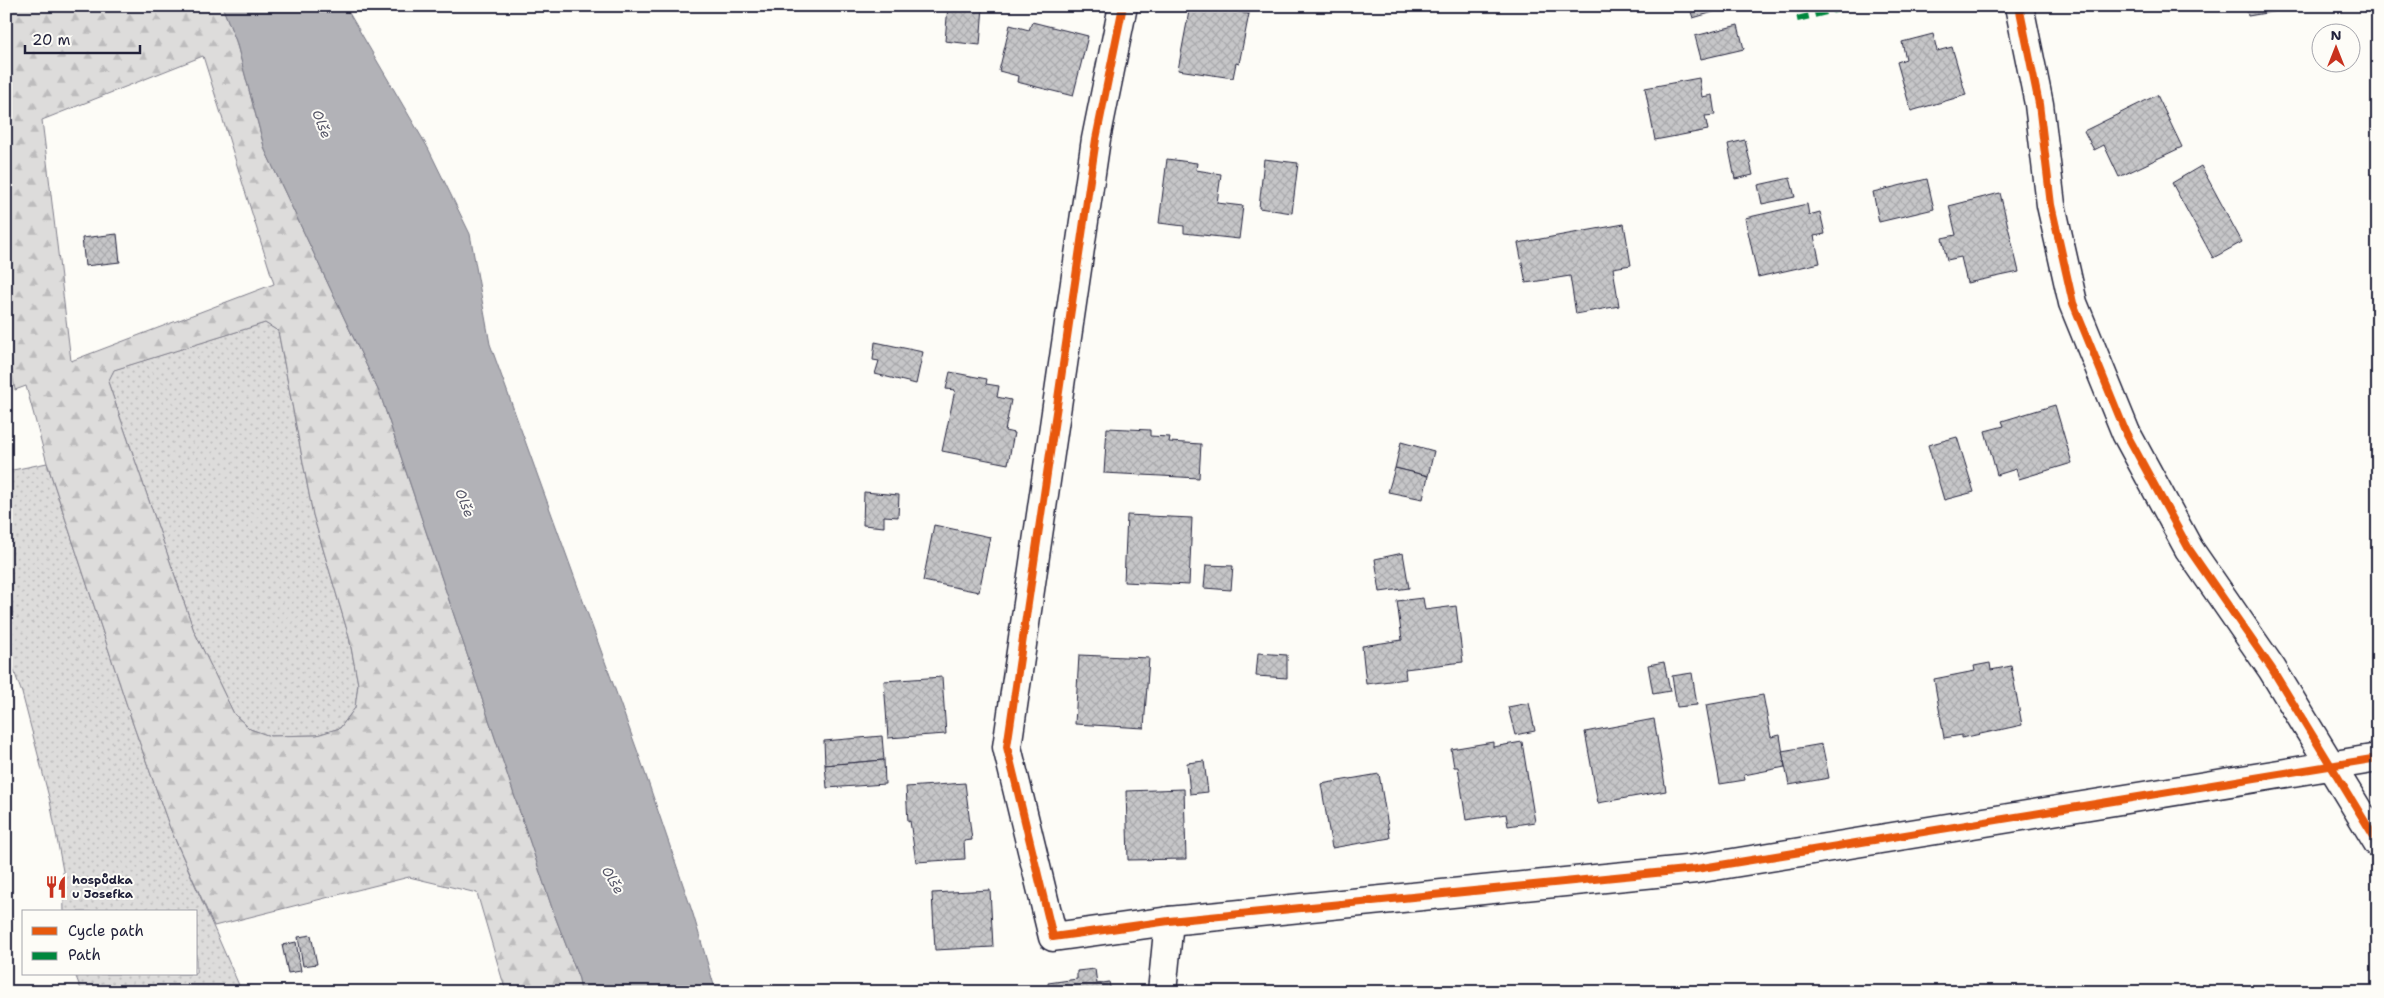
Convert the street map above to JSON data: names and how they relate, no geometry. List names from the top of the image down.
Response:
{
  "water": ["Olše"],
  "places": {
    "restaurant": ["hospůdka u Josefka"]
  },
  "legend": ["Cycle path", "Path"],
  "scale_bar": "20 m",
  "north": "top"
}
